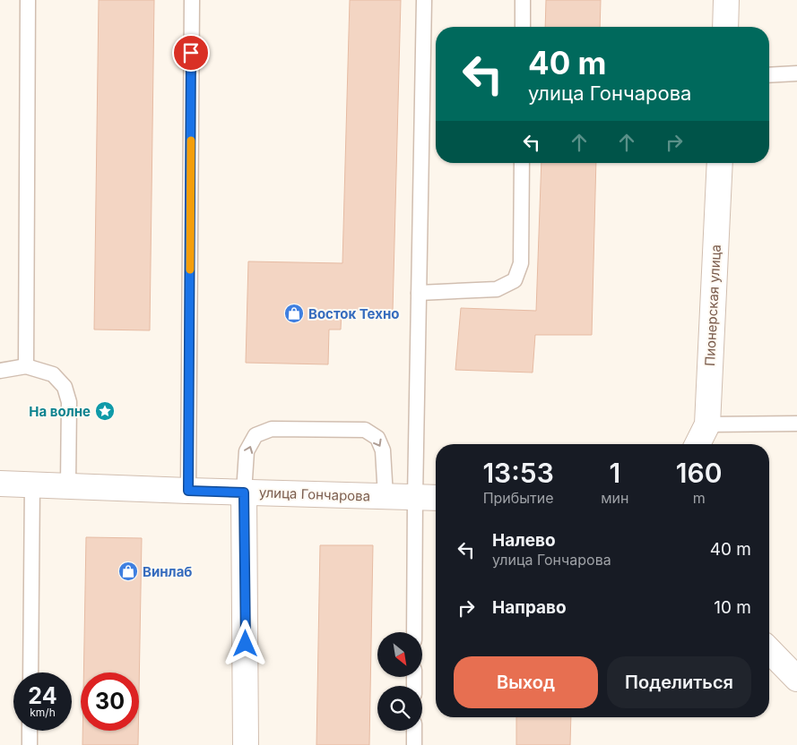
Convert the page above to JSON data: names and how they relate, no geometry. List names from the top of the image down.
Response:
{
  "streets": {
    "street": ["Пионерская улица", "улица Гончарова"]
  },
  "places": {
    "shop": ["Восток Техно", "Винлаб"],
    "place": ["На волне"]
  },
  "north": "bottom right",
  "page": {
    "turn": ["40 m", "улица Гончарова"],
    "eta": [
      "13:53",
      "Прибытие",
      "1",
      "мин",
      "160",
      "m"
    ],
    "list": [
      {
        "name": "Налево",
        "note": "улица Гончарова",
        "value": "40 m"
      },
      {
        "name": "Направо",
        "value": "10 m"
      }
    ],
    "buttons": ["Выход", "Поделиться"],
    "speed": "24 km/h",
    "limit": "30"
  }
}
